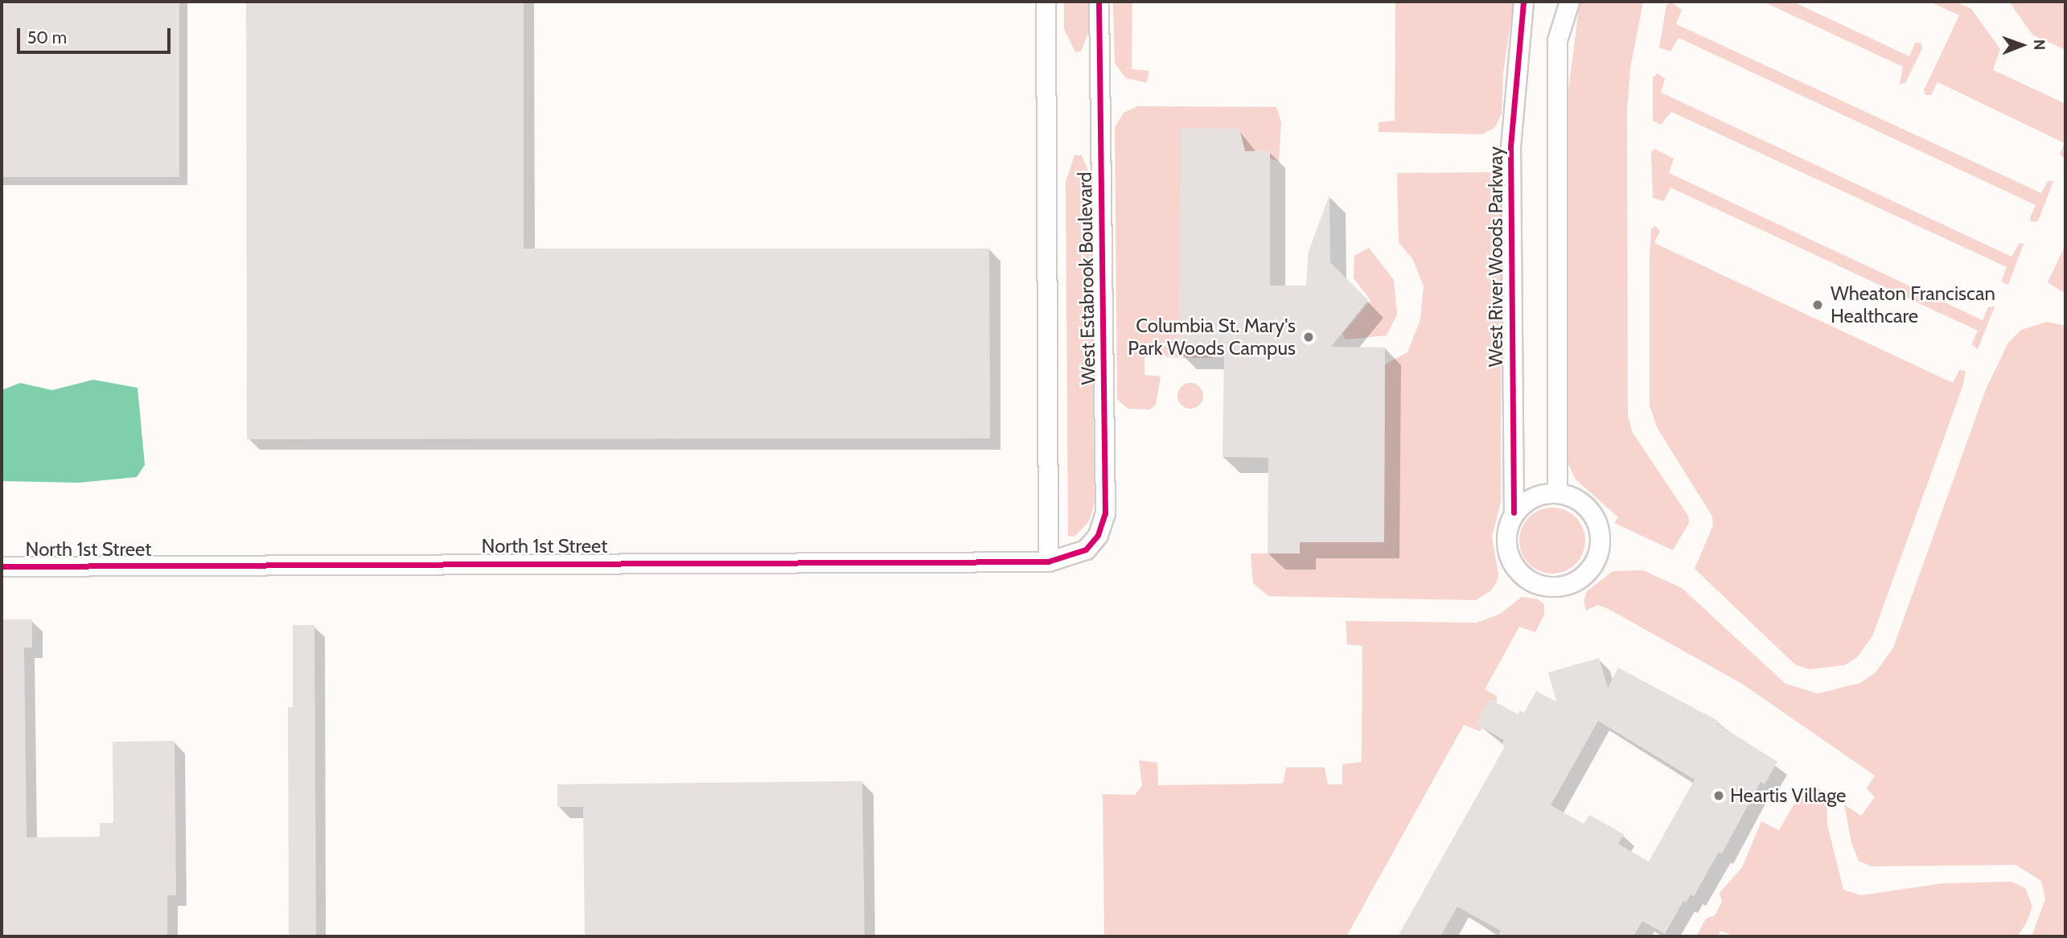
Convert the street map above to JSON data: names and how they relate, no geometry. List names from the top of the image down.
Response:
{
  "streets": {
    "street": ["West River Woods Parkway", "West Estabrook Boulevard", "North 1st Street"]
  },
  "crossings": [
    ["West Estabrook Boulevard", "North 1st Street"]
  ],
  "places": ["Wheaton Franciscan Healthcare", "Columbia St. Mary's Park Woods Campus", "Heartis Village"],
  "scale_bar": "50 m",
  "north": "right"
}
